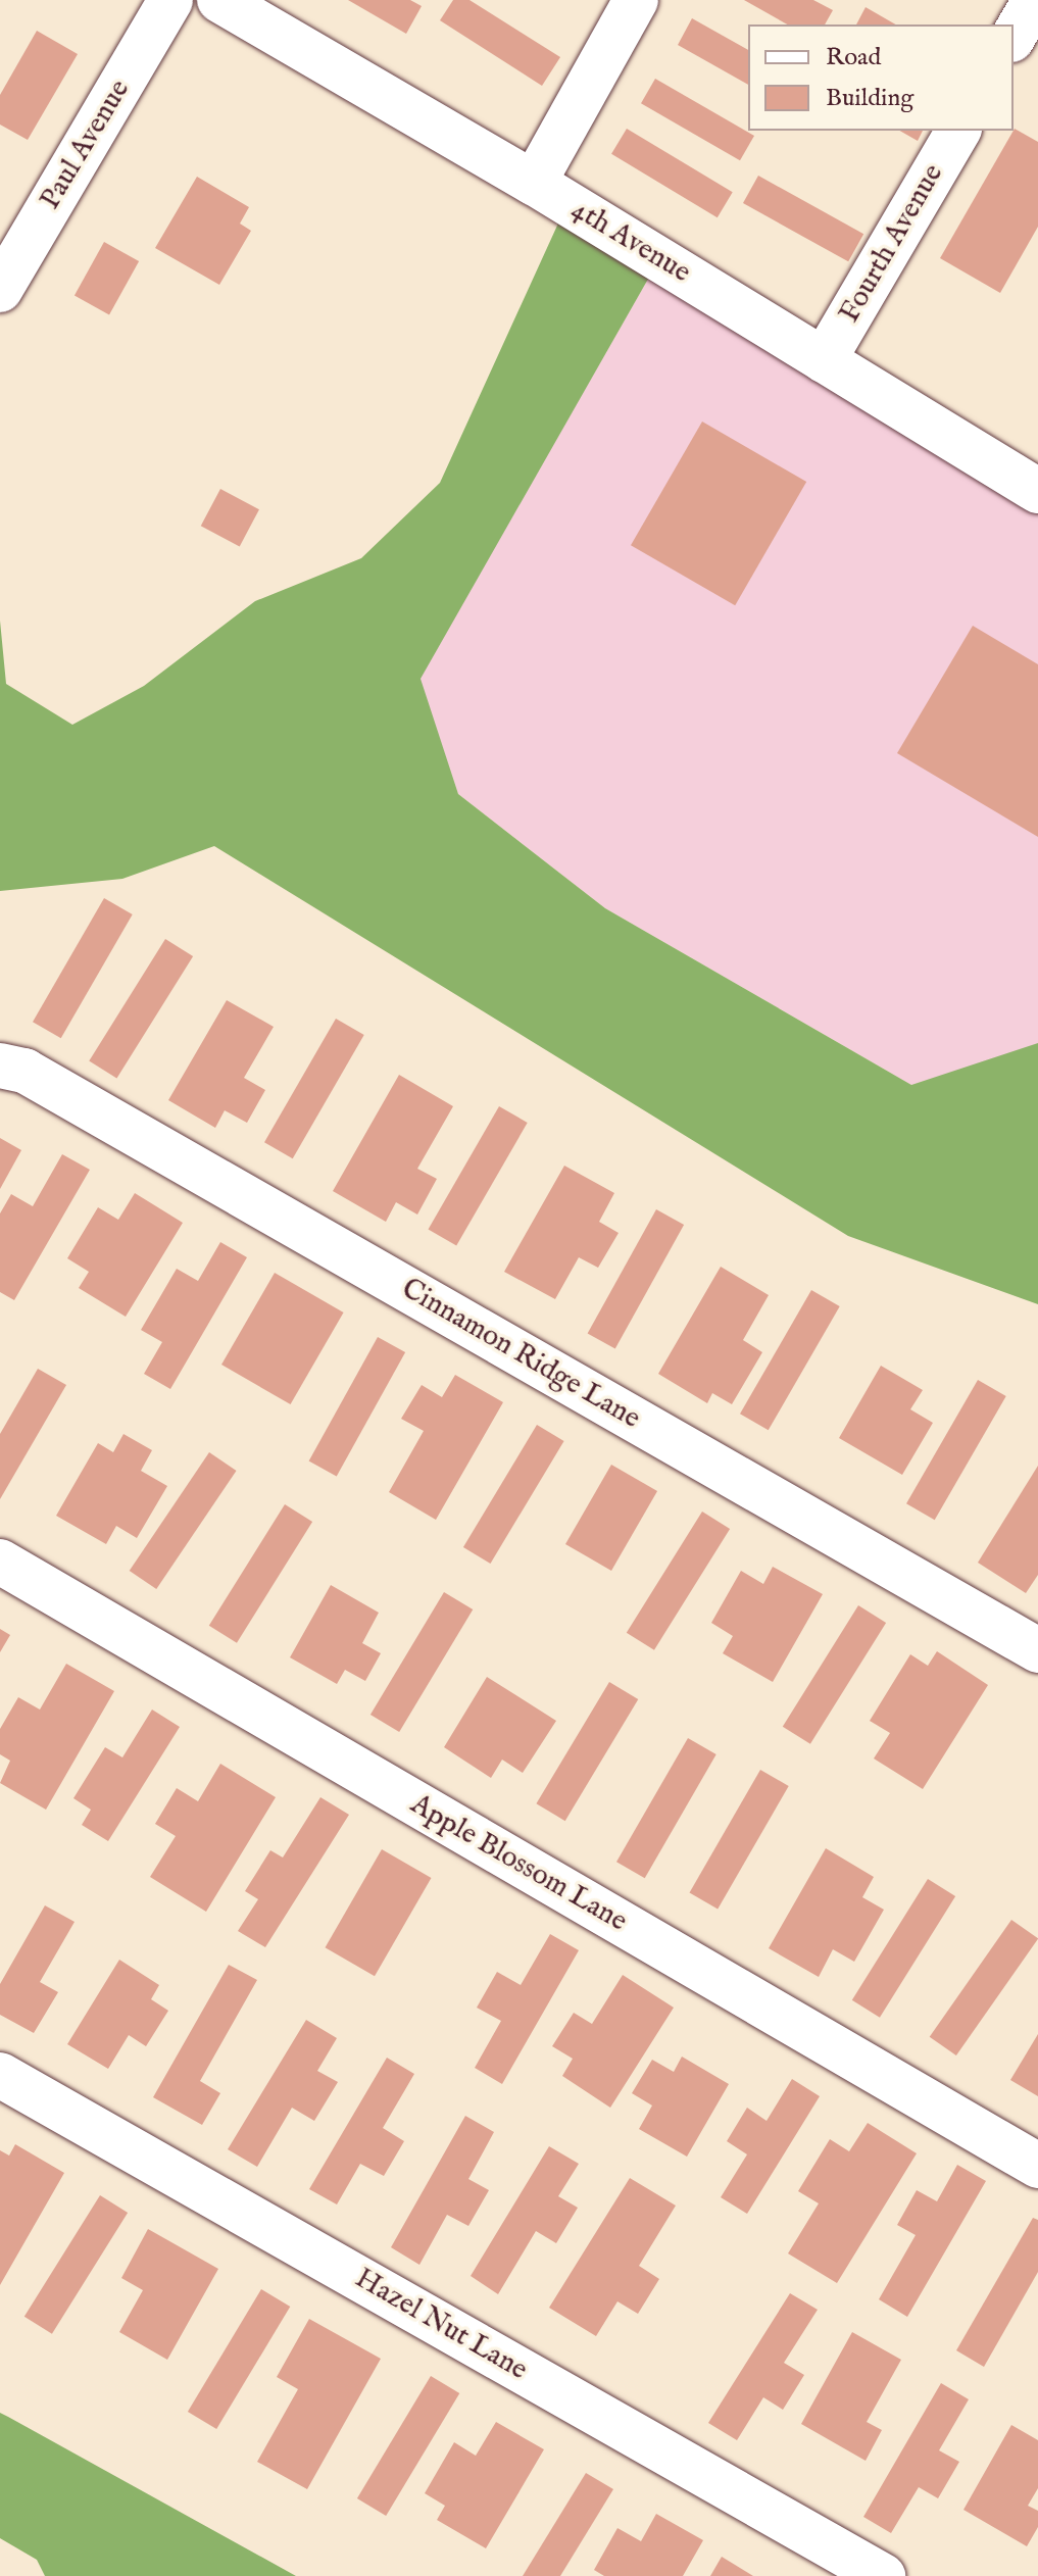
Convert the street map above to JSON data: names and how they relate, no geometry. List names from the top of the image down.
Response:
{
  "streets": {
    "street": [
      "Paul Avenue",
      "4th Avenue",
      "Fourth Avenue",
      "Cinnamon Ridge Lane",
      "Apple Blossom Lane",
      "Hazel Nut Lane"
    ]
  },
  "crossings": [
    ["4th Avenue", "Fourth Avenue"]
  ],
  "legend": ["Road", "Building"]
}
